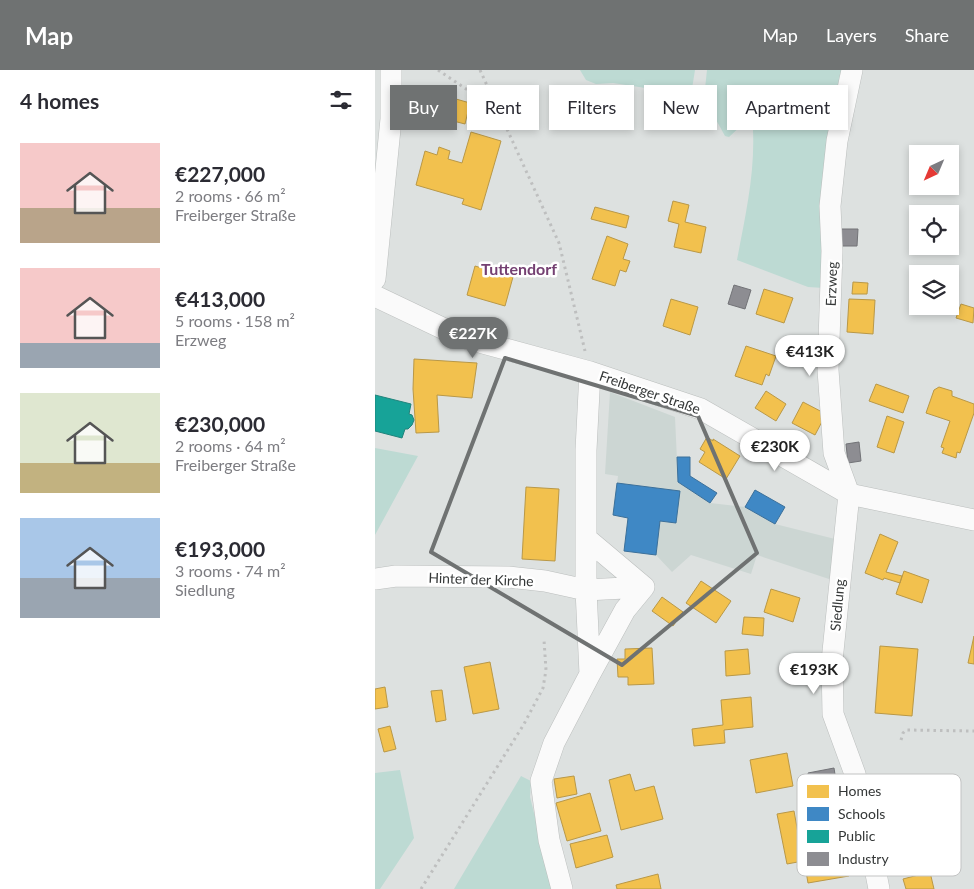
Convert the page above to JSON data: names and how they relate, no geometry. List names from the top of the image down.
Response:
{
  "streets": {
    "street": [
      "Erzweg",
      "Freiberger Straße",
      "Hinter der Kirche",
      "Siedlung"
    ]
  },
  "crossings": [
    ["Erzweg", "Freiberger Straße"],
    ["Erzweg", "Siedlung"],
    ["Freiberger Straße", "Siedlung"]
  ],
  "districts": ["Tuttendorf"],
  "legend": [
    "Homes",
    "Schools",
    "Public",
    "Industry"
  ],
  "north": "bottom left",
  "page": {
    "header": "Map",
    "nav": ["Map", "Layers", "Share"],
    "heading": "4 homes",
    "chip": [
      "Buy",
      "Rent",
      "Filters",
      "New",
      "Apartment"
    ],
    "list": [
      {
        "name": "€227,000",
        "note": "2 rooms · 66 m² · Freiberger Straße"
      },
      {
        "name": "€413,000",
        "note": "5 rooms · 158 m² · Erzweg"
      },
      {
        "name": "€230,000",
        "note": "2 rooms · 64 m² · Freiberger Straße"
      },
      {
        "name": "€193,000",
        "note": "3 rooms · 74 m² · Siedlung"
      }
    ],
    "price": [
      "€227K",
      "€413K",
      "€230K",
      "€193K"
    ]
  }
}
